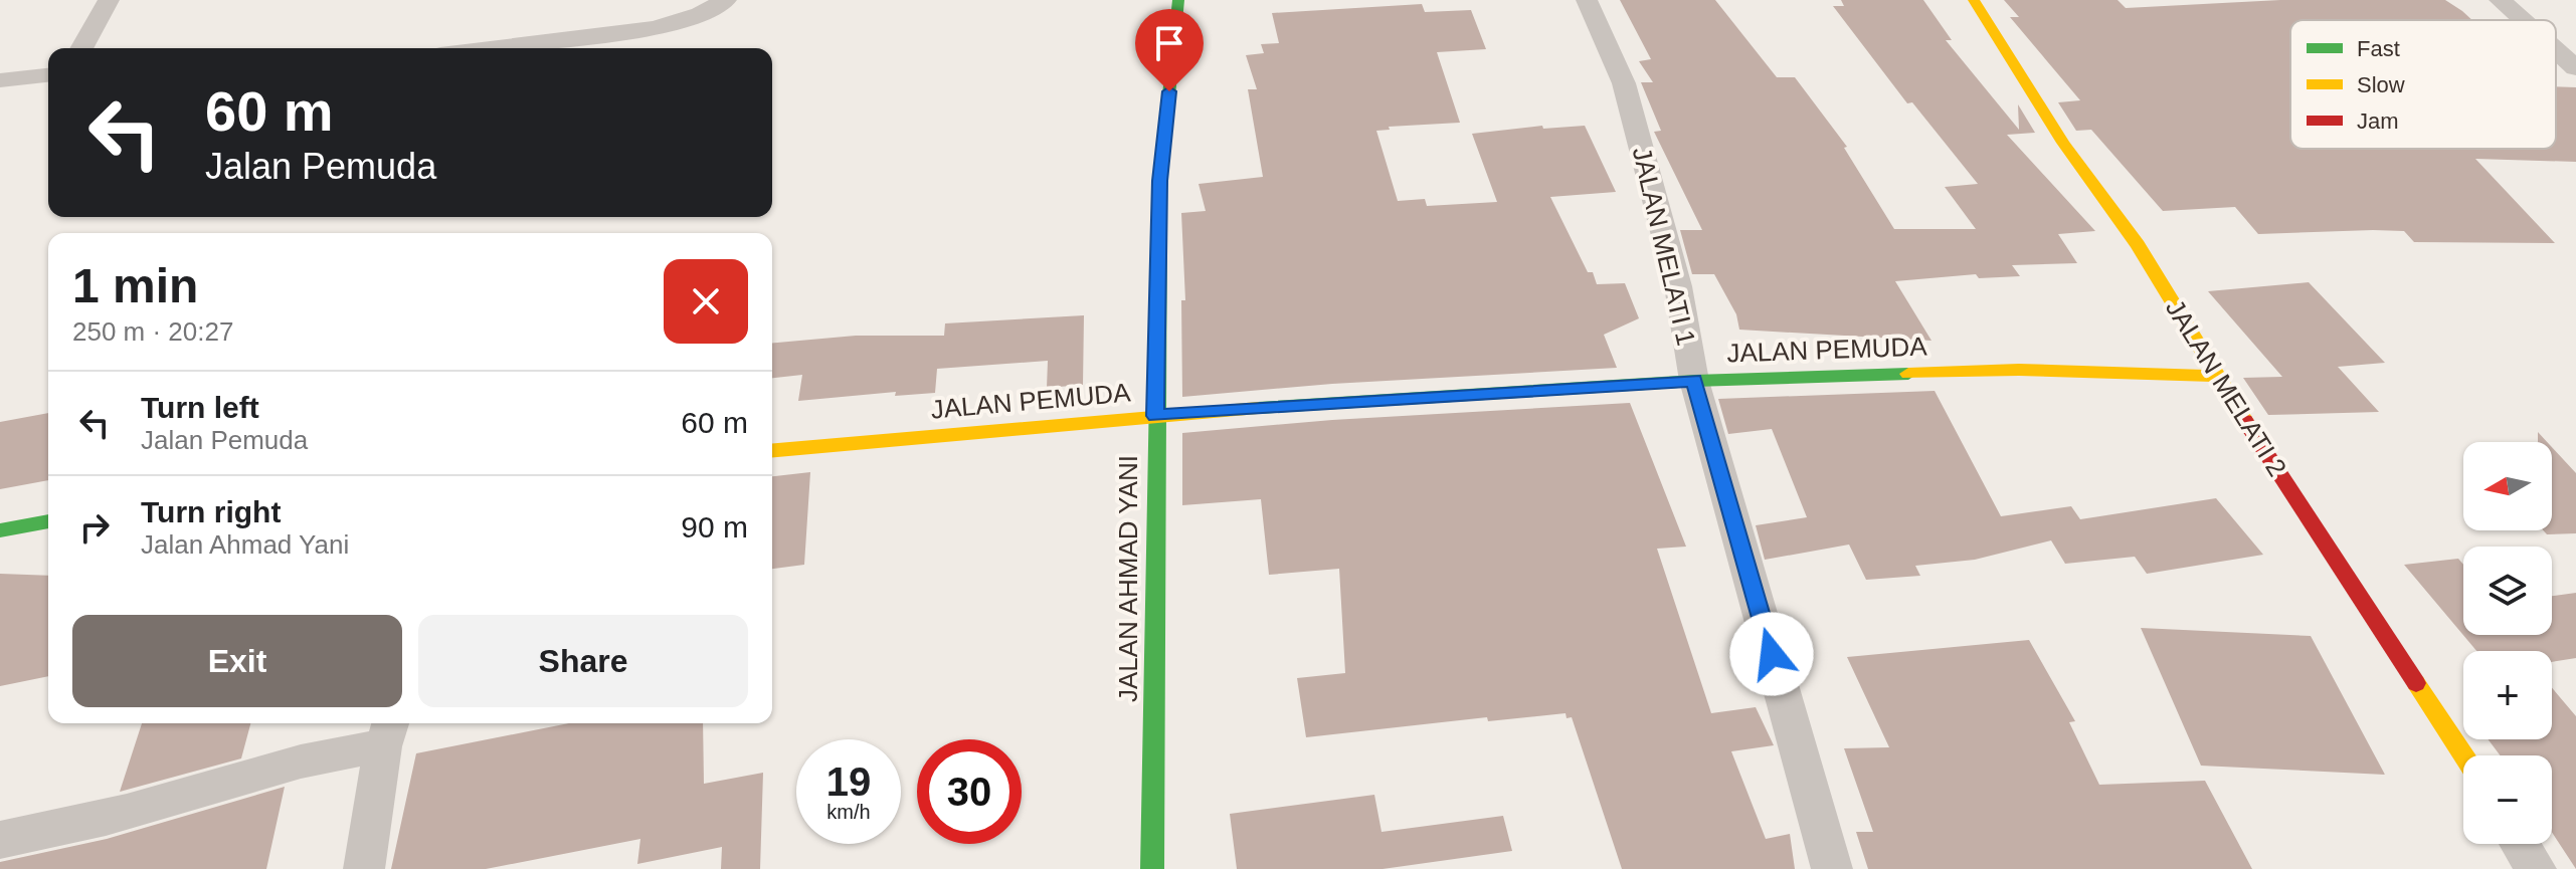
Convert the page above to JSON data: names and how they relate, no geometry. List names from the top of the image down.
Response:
{
  "streets": {
    "main road": ["JALAN PEMUDA", "JALAN MELATI 2", "JALAN AHMAD YANI"],
    "street": ["JALAN MELATI 1"]
  },
  "crossings": [
    ["JALAN MELATI 1", "JALAN PEMUDA"],
    ["JALAN PEMUDA", "JALAN MELATI 2"],
    ["JALAN PEMUDA", "JALAN AHMAD YANI"]
  ],
  "legend": ["Fast", "Slow", "Jam"],
  "north": "left",
  "page": {
    "turn": ["60 m", "Jalan Pemuda"],
    "heading": ["1 min", "250 m · 20:27"],
    "list": [
      {
        "name": "Turn left",
        "note": "Jalan Pemuda",
        "value": "60 m"
      },
      {
        "name": "Turn right",
        "note": "Jalan Ahmad Yani",
        "value": "90 m"
      }
    ],
    "map_buttons": ["+", "−"],
    "buttons": ["Exit", "Share"],
    "speed": "19 km/h",
    "limit": "30"
  }
}
